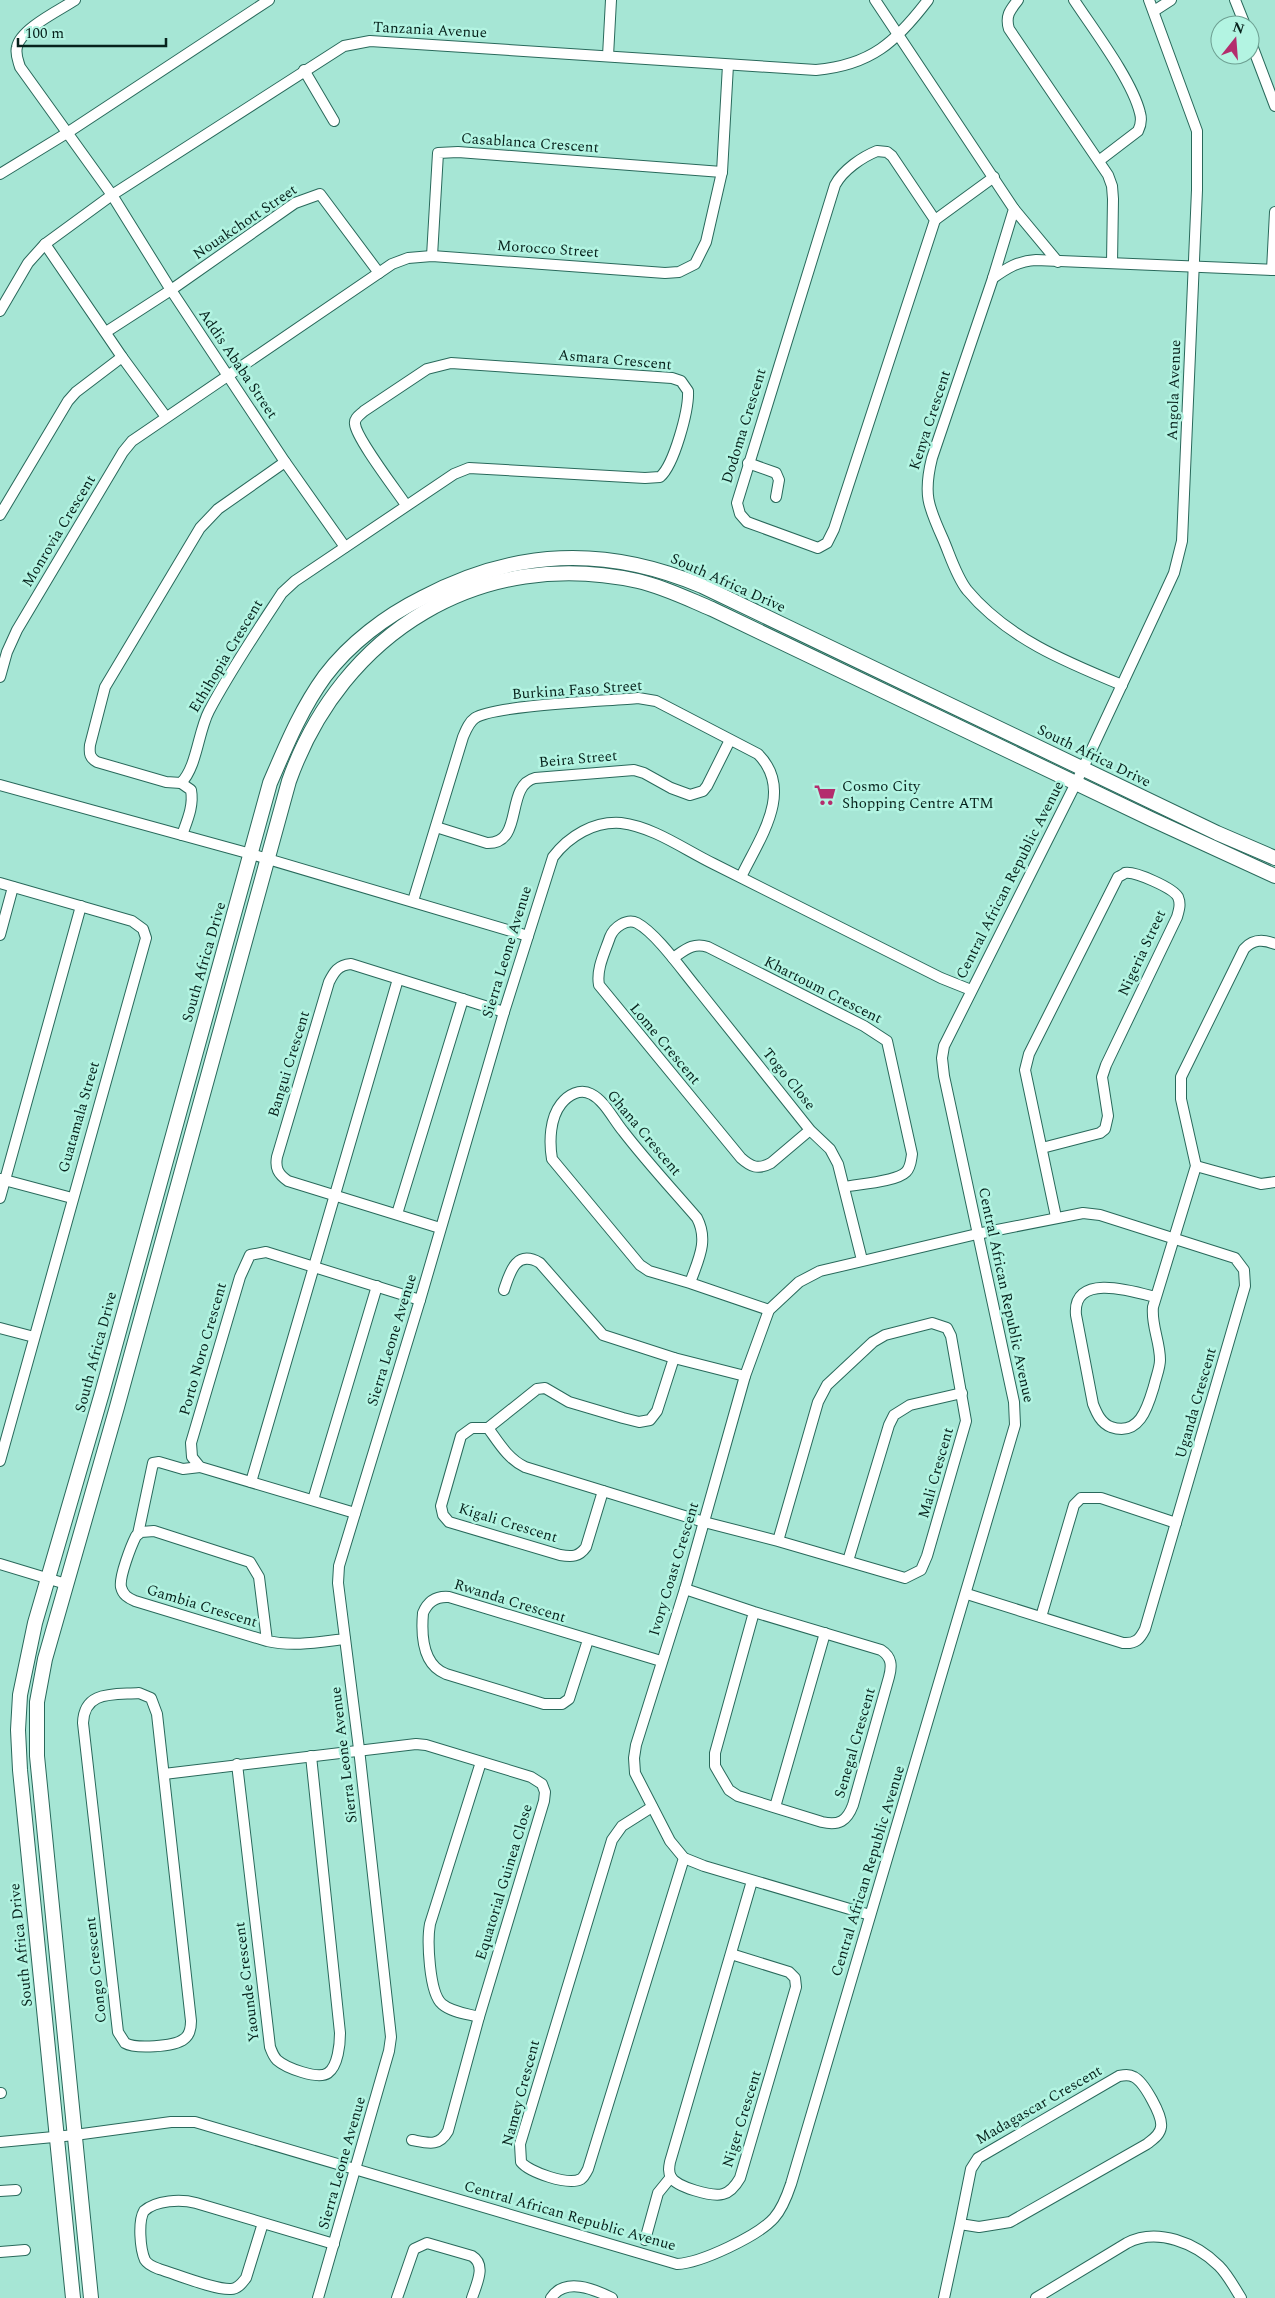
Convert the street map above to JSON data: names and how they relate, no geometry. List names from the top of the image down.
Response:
{
  "streets": {
    "street": [
      "Tanzania Avenue",
      "Casablanca Crescent",
      "Nouakchott Street",
      "Morocco Street",
      "Asmara Crescent",
      "Addis Ababa Street",
      "Angola Avenue",
      "Kenya Crescent",
      "Dodoma Crescent",
      "Monrovia Crescent",
      "South Africa Drive",
      "Ethihopia Crescent",
      "Burkina Faso Street",
      "Beira Street",
      "Central African Republic Avenue",
      "Sierra Leone Avenue",
      "Nigeria Street",
      "Khartoum Crescent",
      "Lome Crescent",
      "Bangui Crescent",
      "Togo Close",
      "Guatamala Street",
      "Ghana Crescent",
      "Porto Noro Crescent",
      "Uganda Crescent",
      "Mali Crescent",
      "Kigali Crescent",
      "Ivory Coast Crescent",
      "Rwanda Crescent",
      "Gambia Crescent",
      "Senegal Crescent",
      "Equatorial Guinea Close",
      "Congo Crescent",
      "Yaounde Crescent",
      "Namey Crescent",
      "Madagascar Crescent",
      "Niger Crescent"
    ]
  },
  "crossings": [
    ["Tanzania Avenue", "Morocco Street"],
    ["Tanzania Avenue", "Addis Ababa Street"],
    ["Casablanca Crescent", "Morocco Street"],
    ["Nouakchott Street", "Morocco Street"],
    ["Nouakchott Street", "Addis Ababa Street"],
    ["Morocco Street", "Addis Ababa Street"],
    ["Morocco Street", "Monrovia Crescent"],
    ["Asmara Crescent", "Ethihopia Crescent"],
    ["Addis Ababa Street", "Monrovia Crescent"],
    ["Addis Ababa Street", "Ethihopia Crescent"],
    ["Angola Avenue", "Kenya Crescent"],
    ["Angola Avenue", "South Africa Drive"],
    ["Angola Avenue", "Central African Republic Avenue"],
    ["South Africa Drive", "Central African Republic Avenue"],
    ["Burkina Faso Street", "Beira Street"],
    ["Burkina Faso Street", "Sierra Leone Avenue"],
    ["Central African Republic Avenue", "Sierra Leone Avenue"],
    ["Central African Republic Avenue", "Uganda Crescent"],
    ["Central African Republic Avenue", "Ivory Coast Crescent"],
    ["Sierra Leone Avenue", "Bangui Crescent"],
    ["Sierra Leone Avenue", "Porto Noro Crescent"],
    ["Sierra Leone Avenue", "Gambia Crescent"],
    ["Sierra Leone Avenue", "Equatorial Guinea Close"],
    ["Nigeria Street", "Uganda Crescent"],
    ["Khartoum Crescent", "Lome Crescent"],
    ["Khartoum Crescent", "Togo Close"],
    ["Lome Crescent", "Togo Close"],
    ["Togo Close", "Ivory Coast Crescent"],
    ["Ghana Crescent", "Ivory Coast Crescent"],
    ["Uganda Crescent", "Ivory Coast Crescent"],
    ["Mali Crescent", "Ivory Coast Crescent"],
    ["Ivory Coast Crescent", "Rwanda Crescent"],
    ["Ivory Coast Crescent", "Senegal Crescent"],
    ["Ivory Coast Crescent", "Namey Crescent"],
    ["Equatorial Guinea Close", "Congo Crescent"],
    ["Equatorial Guinea Close", "Yaounde Crescent"]
  ],
  "places": {
    "supermarket": ["Cosmo City Shopping Centre ATM"]
  },
  "scale_bar": "100 m",
  "north": "top"
}
